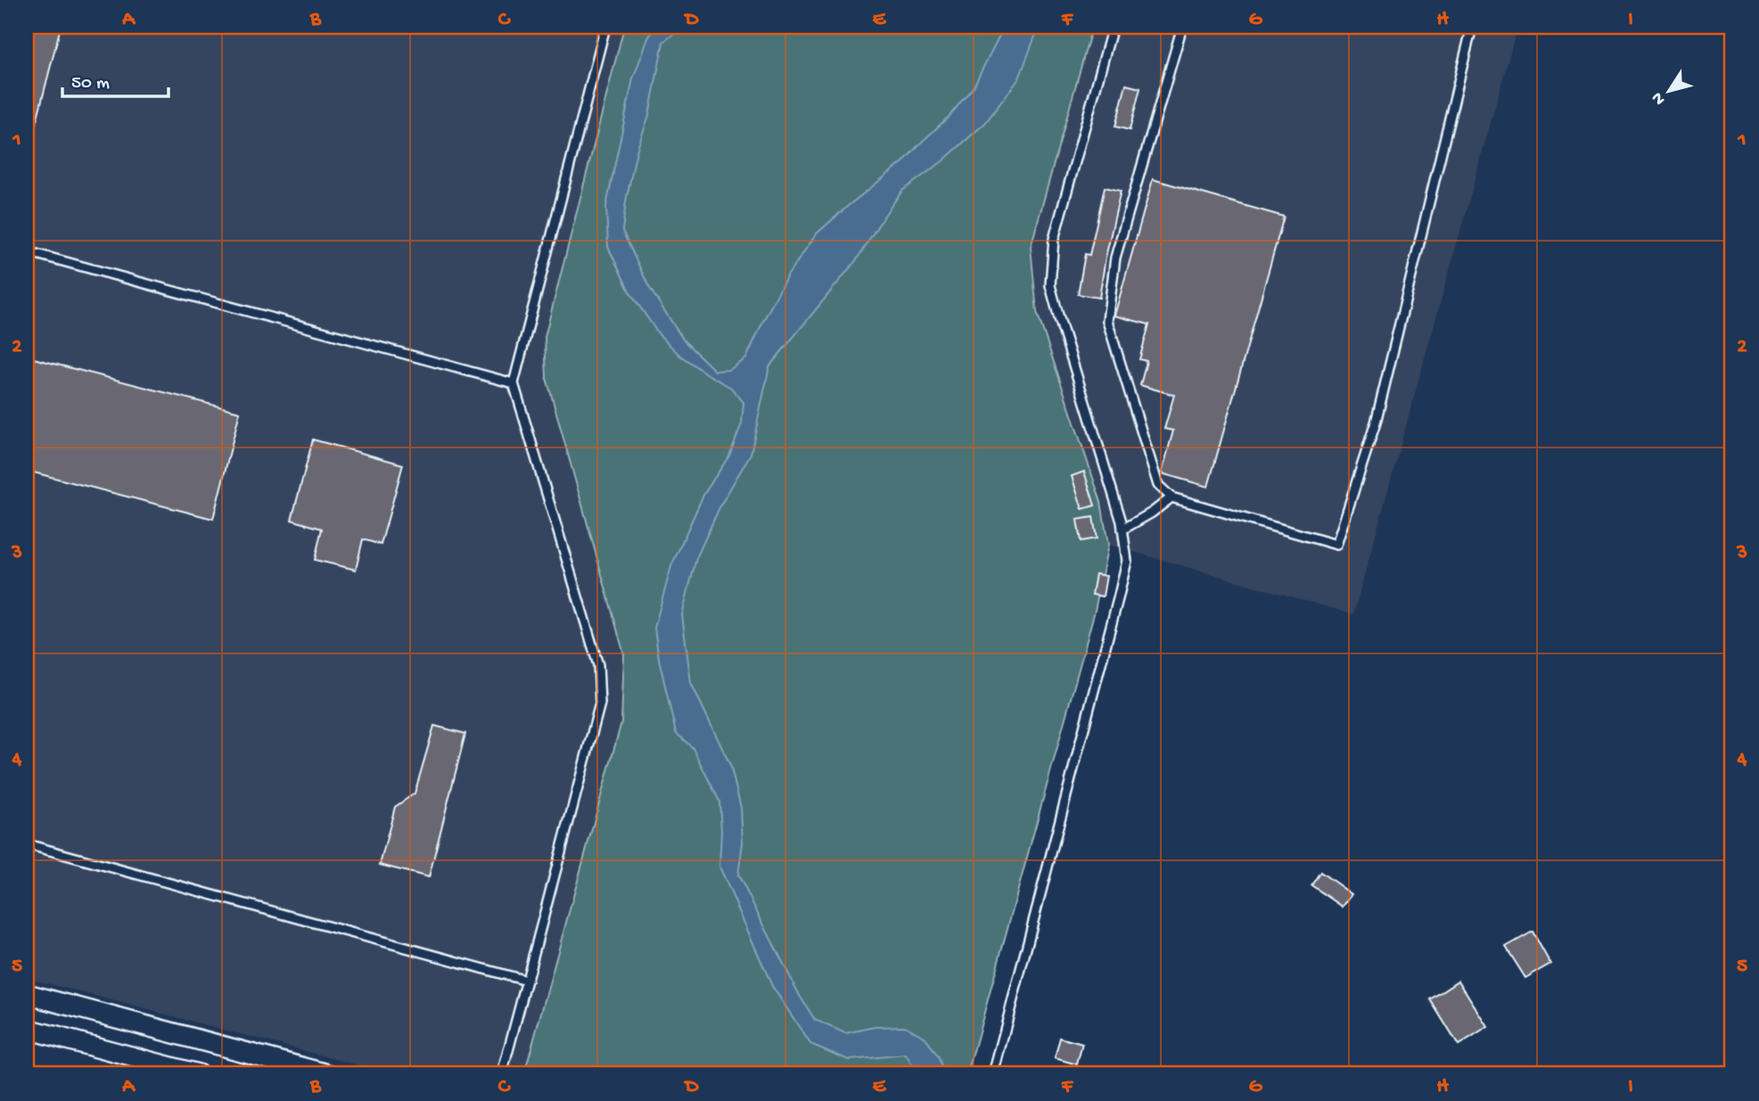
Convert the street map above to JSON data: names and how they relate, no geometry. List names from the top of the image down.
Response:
{
  "scale_bar": "50 m",
  "north": "bottom left",
  "grid": {
    "columns": [
      "A",
      "B",
      "C",
      "D",
      "E",
      "F",
      "G",
      "H",
      "I"
    ],
    "rows": [
      "1",
      "2",
      "3",
      "4",
      "5"
    ]
  }
}
